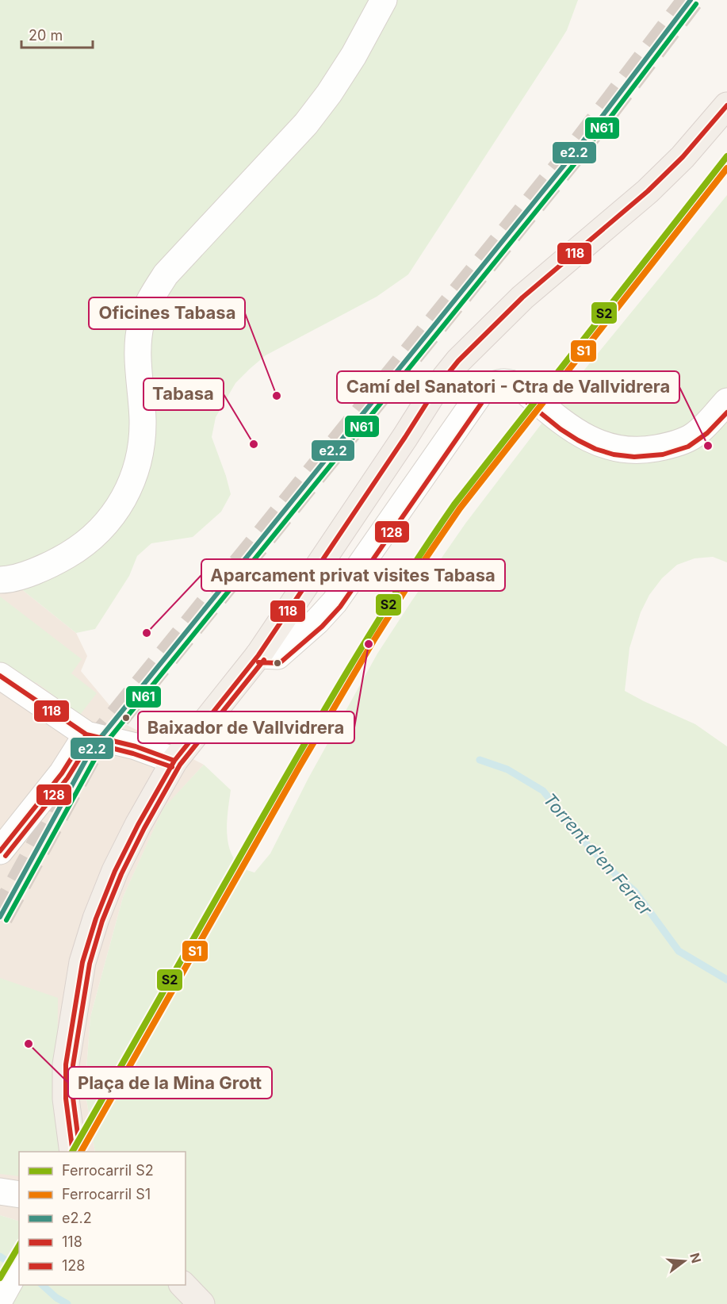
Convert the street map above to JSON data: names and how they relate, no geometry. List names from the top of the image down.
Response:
{
  "water": ["Torrent d'en Ferrer"],
  "places": [
    "Oficines Tabasa",
    "Tabasa",
    "Camí del Sanatori - Ctra de Vallvidrera",
    "Aparcament privat visites Tabasa",
    "Baixador de Vallvidrera",
    "Plaça de la Mina Grott"
  ],
  "lines": [
    "transit line e2.2",
    "transit line N61",
    "transit line 118",
    "rail line S2",
    "rail line S1",
    "transit line 128"
  ],
  "legend": [
    "Ferrocarril S2",
    "Ferrocarril S1",
    "e2.2",
    "118",
    "128"
  ],
  "scale_bar": "20 m",
  "north": "right"
}
